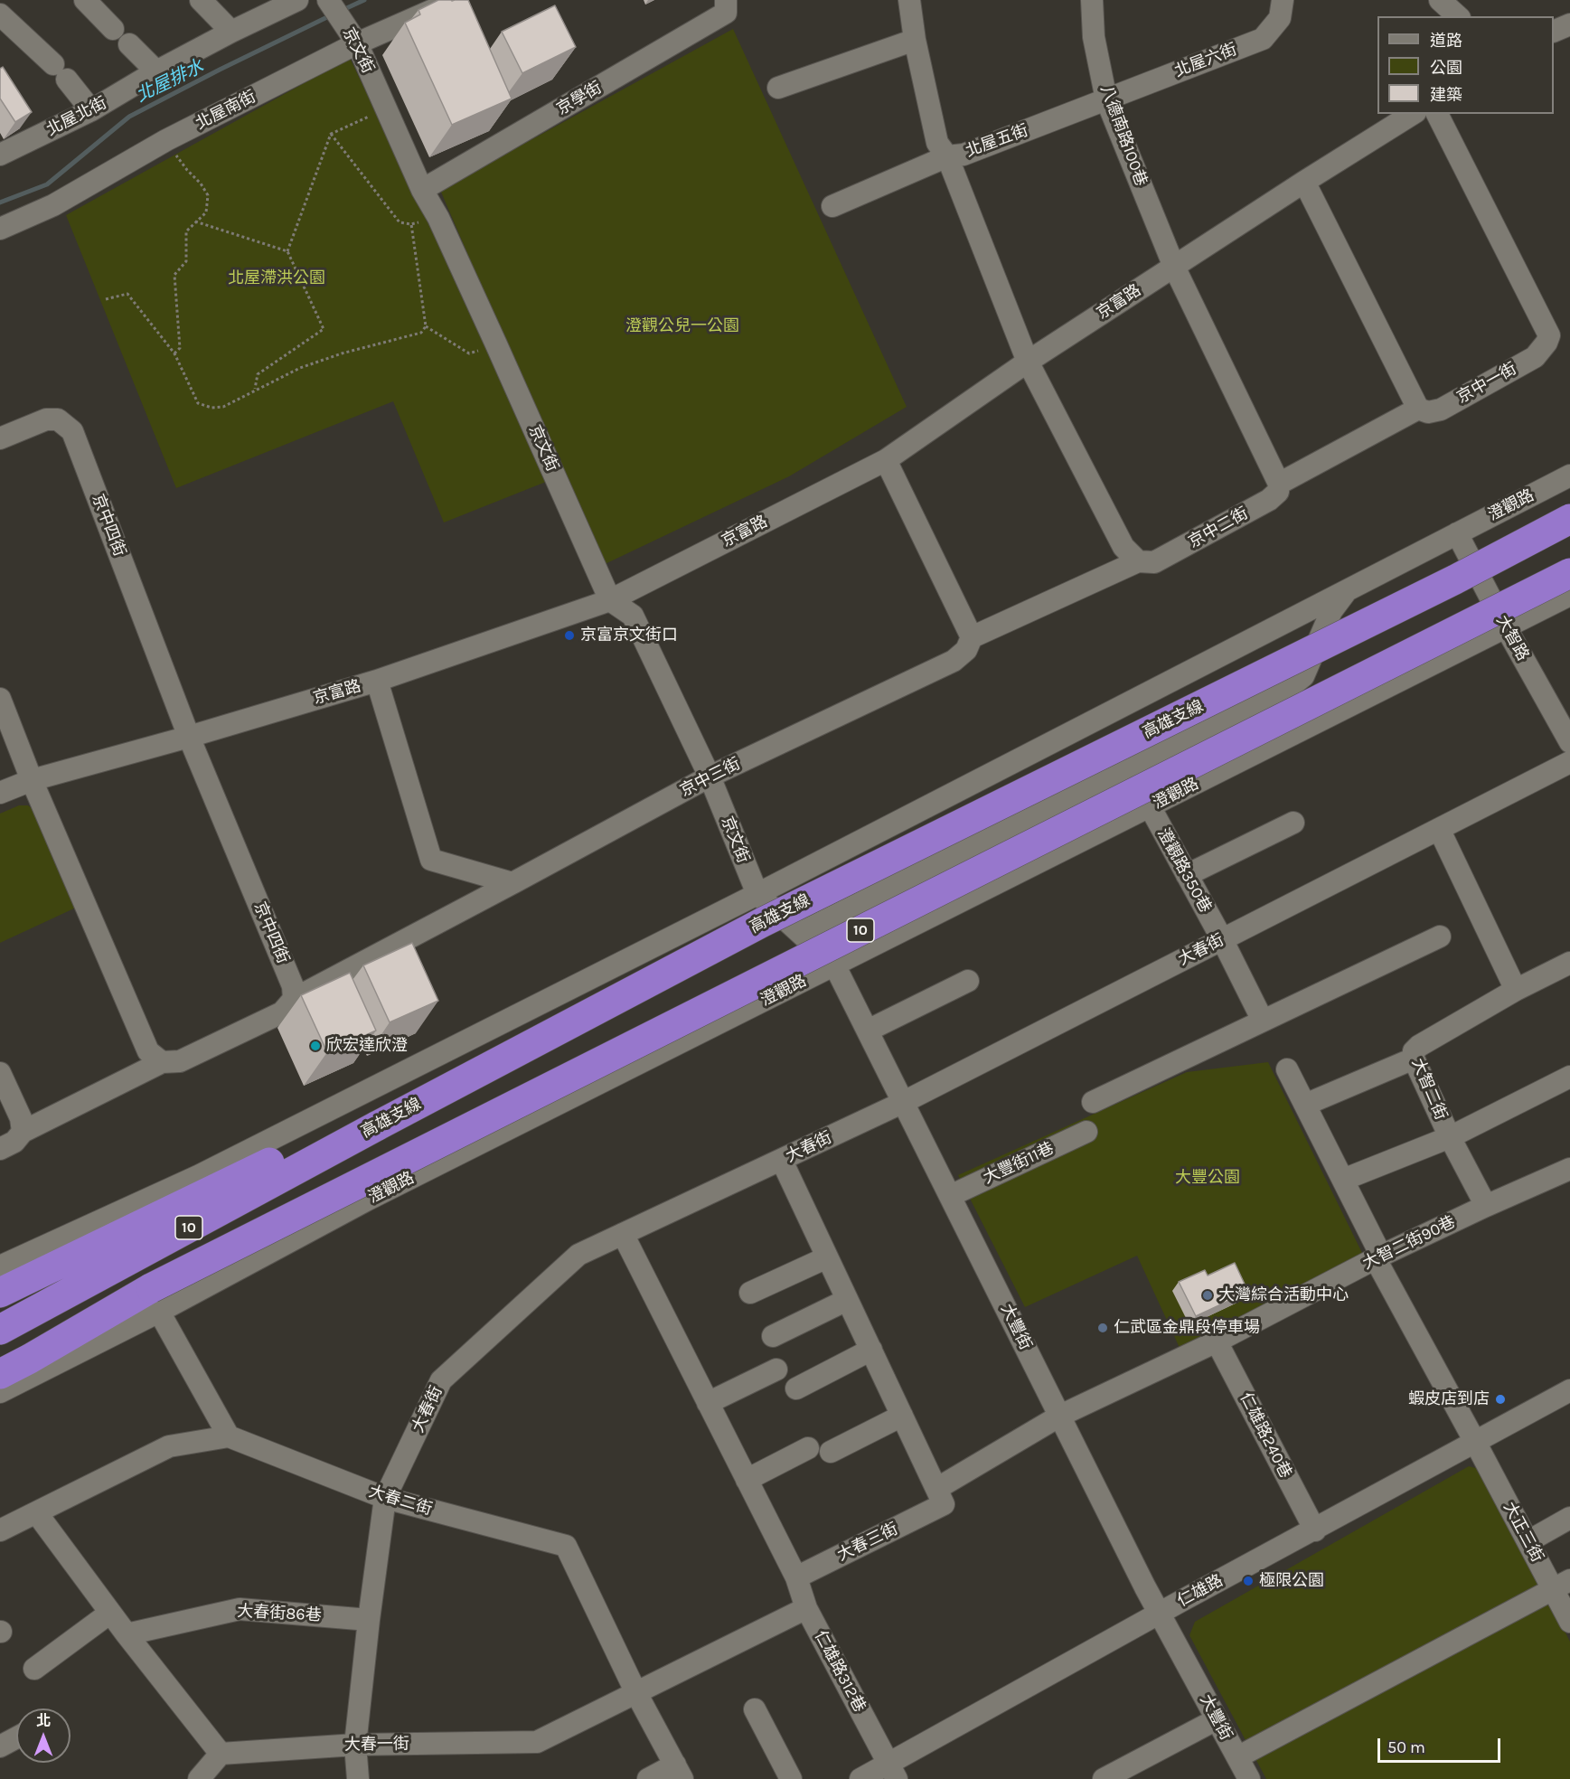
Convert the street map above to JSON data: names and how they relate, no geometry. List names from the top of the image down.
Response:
{
  "streets": {
    "highway": ["高雄支線", "10"],
    "street": [
      "京文街",
      "北屋六街",
      "京學街",
      "北屋南街",
      "北屋北街",
      "八德南路100巷",
      "北屋五街",
      "京富路",
      "京中一街",
      "澄觀路",
      "京中四街",
      "京中二街",
      "大智路",
      "京中三街",
      "澄觀路350巷",
      "大春街",
      "大智二街",
      "大豐街11巷",
      "大智二街90巷",
      "大豐街",
      "仁雄路240巷",
      "大春二街",
      "大正三街",
      "大春三街",
      "仁雄路",
      "大春街86巷",
      "仁雄路312巷",
      "大春一街"
    ]
  },
  "crossings": [
    ["京文街", "京學街"],
    ["京文街", "北屋南街"],
    ["京文街", "京富路"],
    ["京文街", "澄觀路"],
    ["京文街", "京中三街"],
    ["京文街", "大豐街"],
    ["北屋六街", "八德南路100巷"],
    ["北屋六街", "北屋五街"],
    ["八德南路100巷", "北屋五街"],
    ["八德南路100巷", "京富路"],
    ["京富路", "京中四街"],
    ["澄觀路", "大智路"],
    ["澄觀路", "澄觀路350巷"],
    ["澄觀路", "10"],
    ["澄觀路", "大豐街"],
    ["京中四街", "京中三街"],
    ["京中二街", "京中三街"],
    ["澄觀路350巷", "大春街"],
    ["大春街", "大豐街"],
    ["大春街", "大春二街"],
    ["大春街", "大春街86巷"],
    ["大春街", "大春一街"],
    ["大智二街", "大智二街90巷"],
    ["大豐街11巷", "大豐街"],
    ["大智二街90巷", "大豐街"],
    ["大智二街90巷", "仁雄路240巷"],
    ["大智二街90巷", "大正三街"],
    ["大智二街90巷", "大春三街"],
    ["大豐街", "仁雄路"],
    ["仁雄路240巷", "仁雄路"],
    ["大春二街", "大春一街"],
    ["大正三街", "仁雄路"],
    ["大春三街", "仁雄路312巷"],
    ["仁雄路", "仁雄路312巷"],
    ["仁雄路312巷", "大春一街"]
  ],
  "water": ["北屋排水"],
  "parks": ["北屋滯洪公園", "澄觀公兒一公園", "大豐公園"],
  "places": [
    "京富京文街口",
    "欣宏達欣澄",
    "大灣綜合活動中心",
    "仁武區金鼎段停車場",
    "蝦皮店到店",
    "極限公園"
  ],
  "legend": ["道路", "公園", "建築"],
  "scale_bar": "50 m",
  "north": "top"
}
